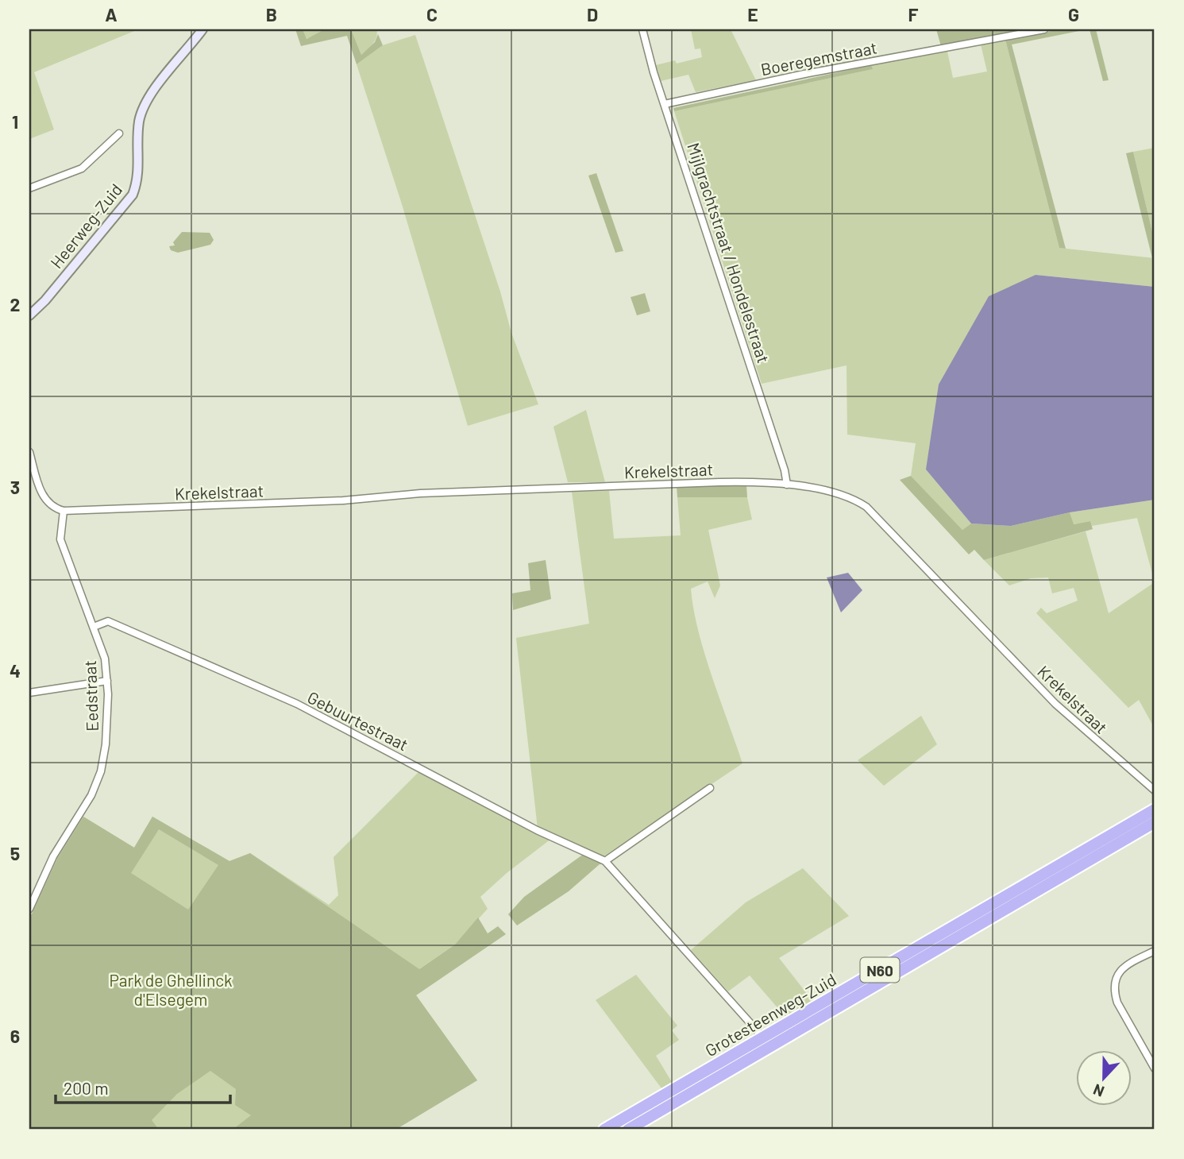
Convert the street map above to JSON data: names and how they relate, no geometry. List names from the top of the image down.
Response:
{
  "streets": {
    "highway": ["N60", "Grotesteenweg-Zuid"],
    "street": [
      "Boeregemstraat",
      "Heerweg-Zuid",
      "Mijlgrachtstraat / Hondelestraat",
      "Krekelstraat",
      "Eedstraat",
      "Gebuurtestraat"
    ]
  },
  "crossings": [
    ["Boeregemstraat", "Mijlgrachtstraat / Hondelestraat"],
    ["Mijlgrachtstraat / Hondelestraat", "Krekelstraat"],
    ["Krekelstraat", "Eedstraat"],
    ["Eedstraat", "Gebuurtestraat"],
    ["Gebuurtestraat", "Grotesteenweg-Zuid"]
  ],
  "parks": ["Park de Ghellinck d'Elsegem"],
  "scale_bar": "200 m",
  "north": "bottom",
  "grid": {
    "columns": [
      "A",
      "B",
      "C",
      "D",
      "E",
      "F",
      "G"
    ],
    "rows": [
      "1",
      "2",
      "3",
      "4",
      "5",
      "6"
    ]
  }
}
